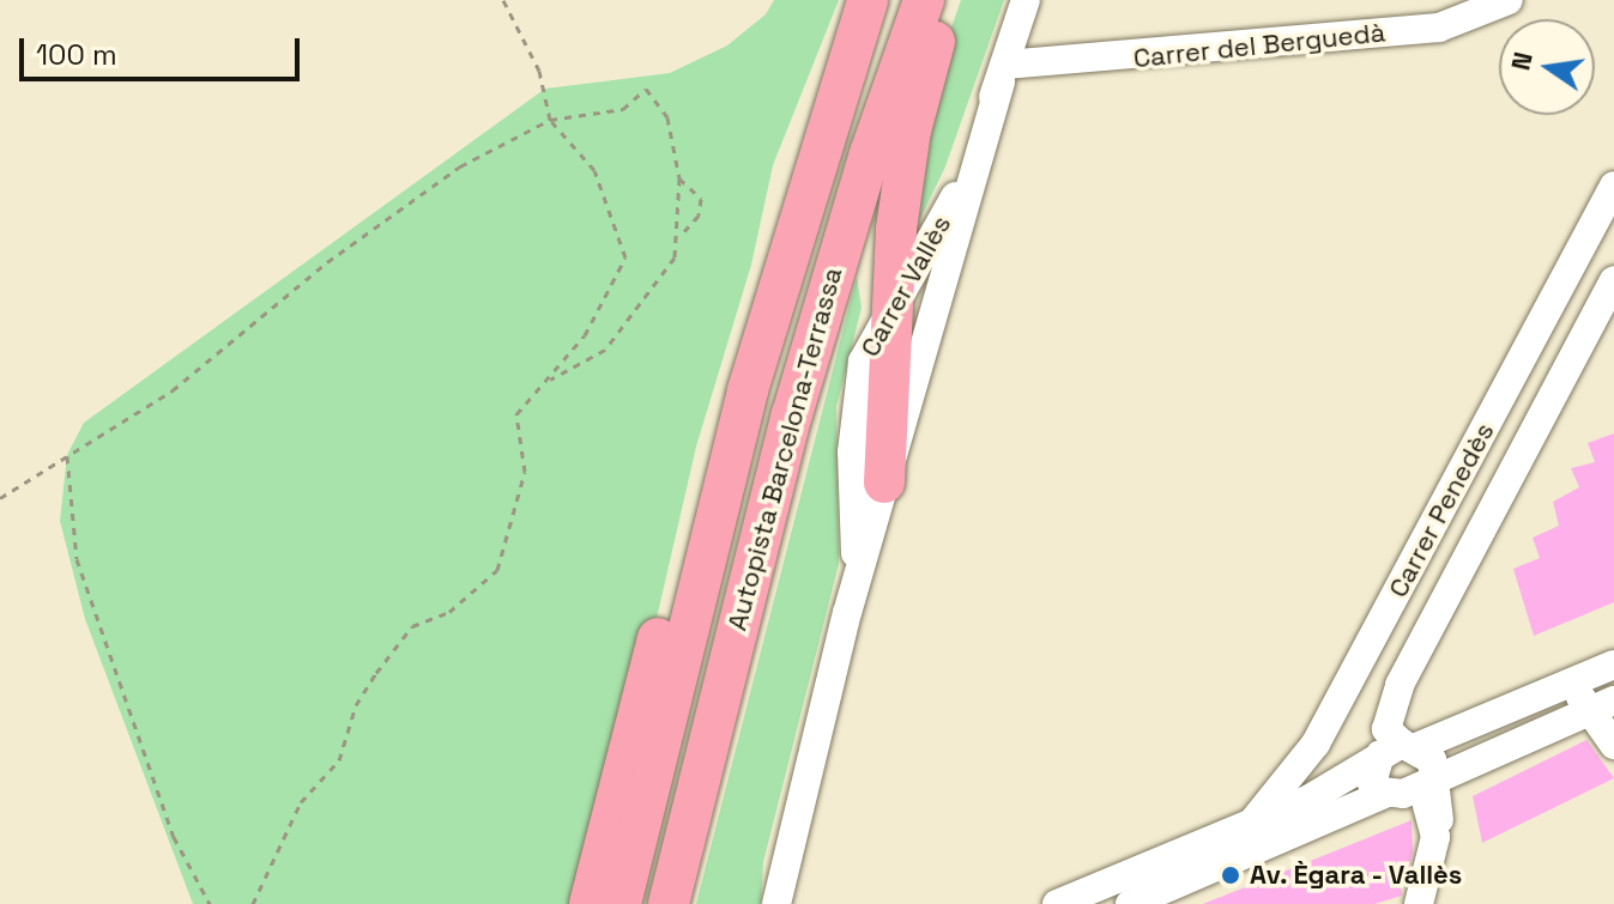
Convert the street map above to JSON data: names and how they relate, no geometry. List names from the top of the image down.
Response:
{
  "streets": {
    "highway": ["Autopista Barcelona-Terrassa"],
    "street": ["Carrer del Berguedà", "Carrer Vallès", "Carrer Penedès"]
  },
  "crossings": [
    ["Carrer del Berguedà", "Carrer Vallès"]
  ],
  "places": ["Av. Ègara - Vallès"],
  "scale_bar": "100 m",
  "north": "left"
}
